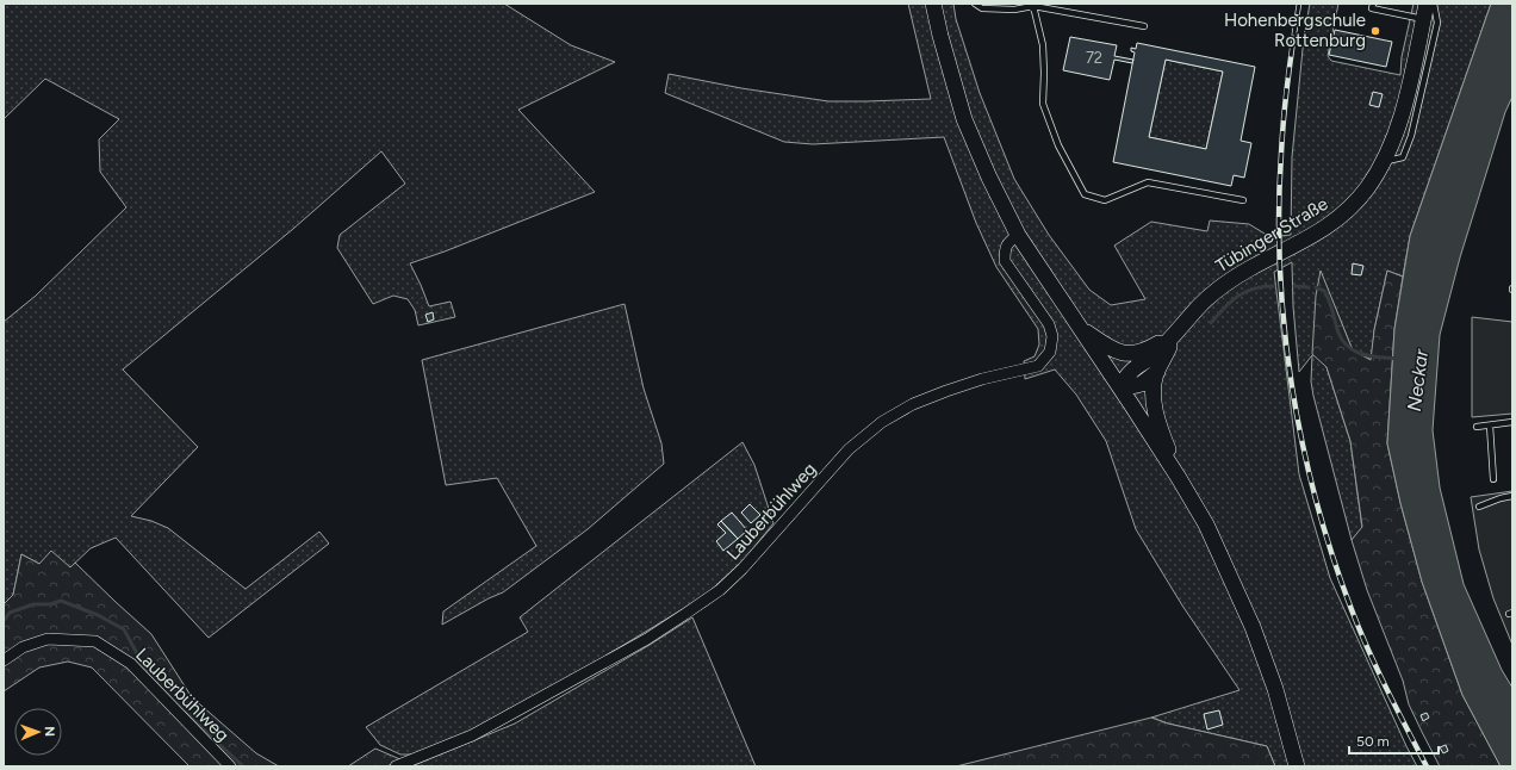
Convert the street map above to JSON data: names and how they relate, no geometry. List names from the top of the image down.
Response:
{
  "streets": {
    "main road": ["Tübinger Straße"],
    "street": ["Lauberbühlweg"]
  },
  "water": ["Neckar"],
  "places": ["Hohenbergschule Rottenburg"],
  "house_numbers": ["72"],
  "scale_bar": "50 m",
  "north": "right"
}
